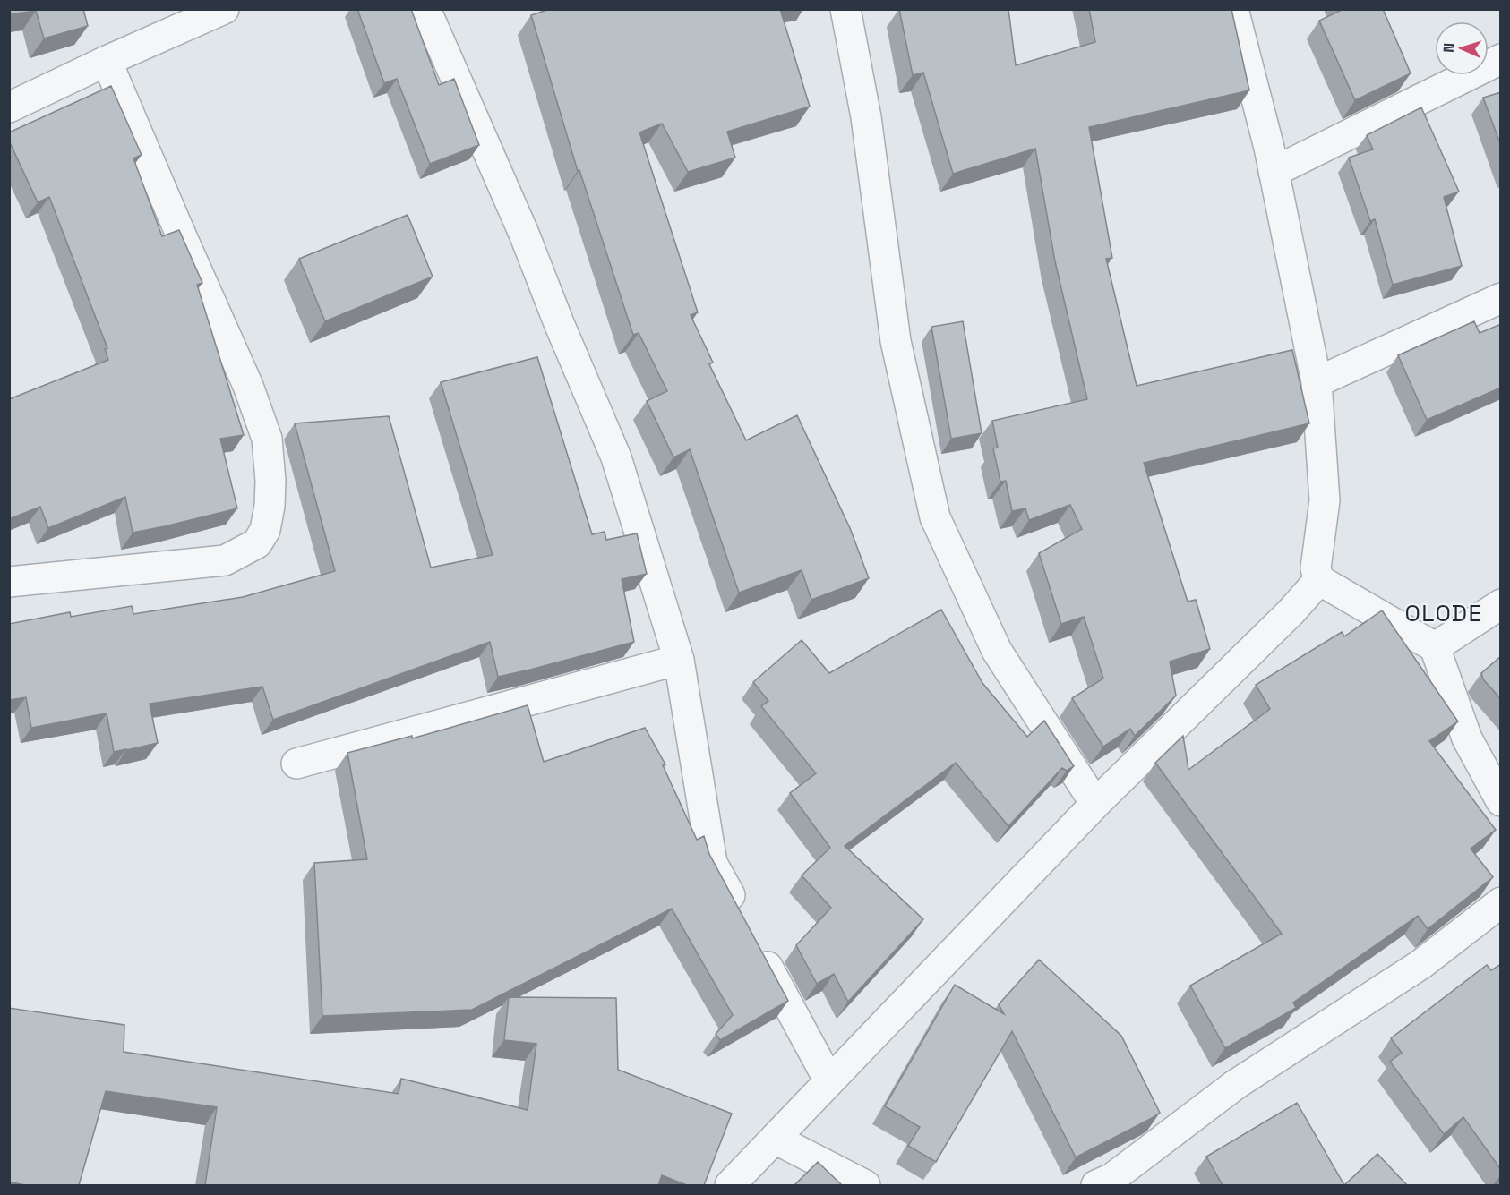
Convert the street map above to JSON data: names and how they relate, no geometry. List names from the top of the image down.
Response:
{
  "districts": ["OLODE"],
  "north": "left"
}
